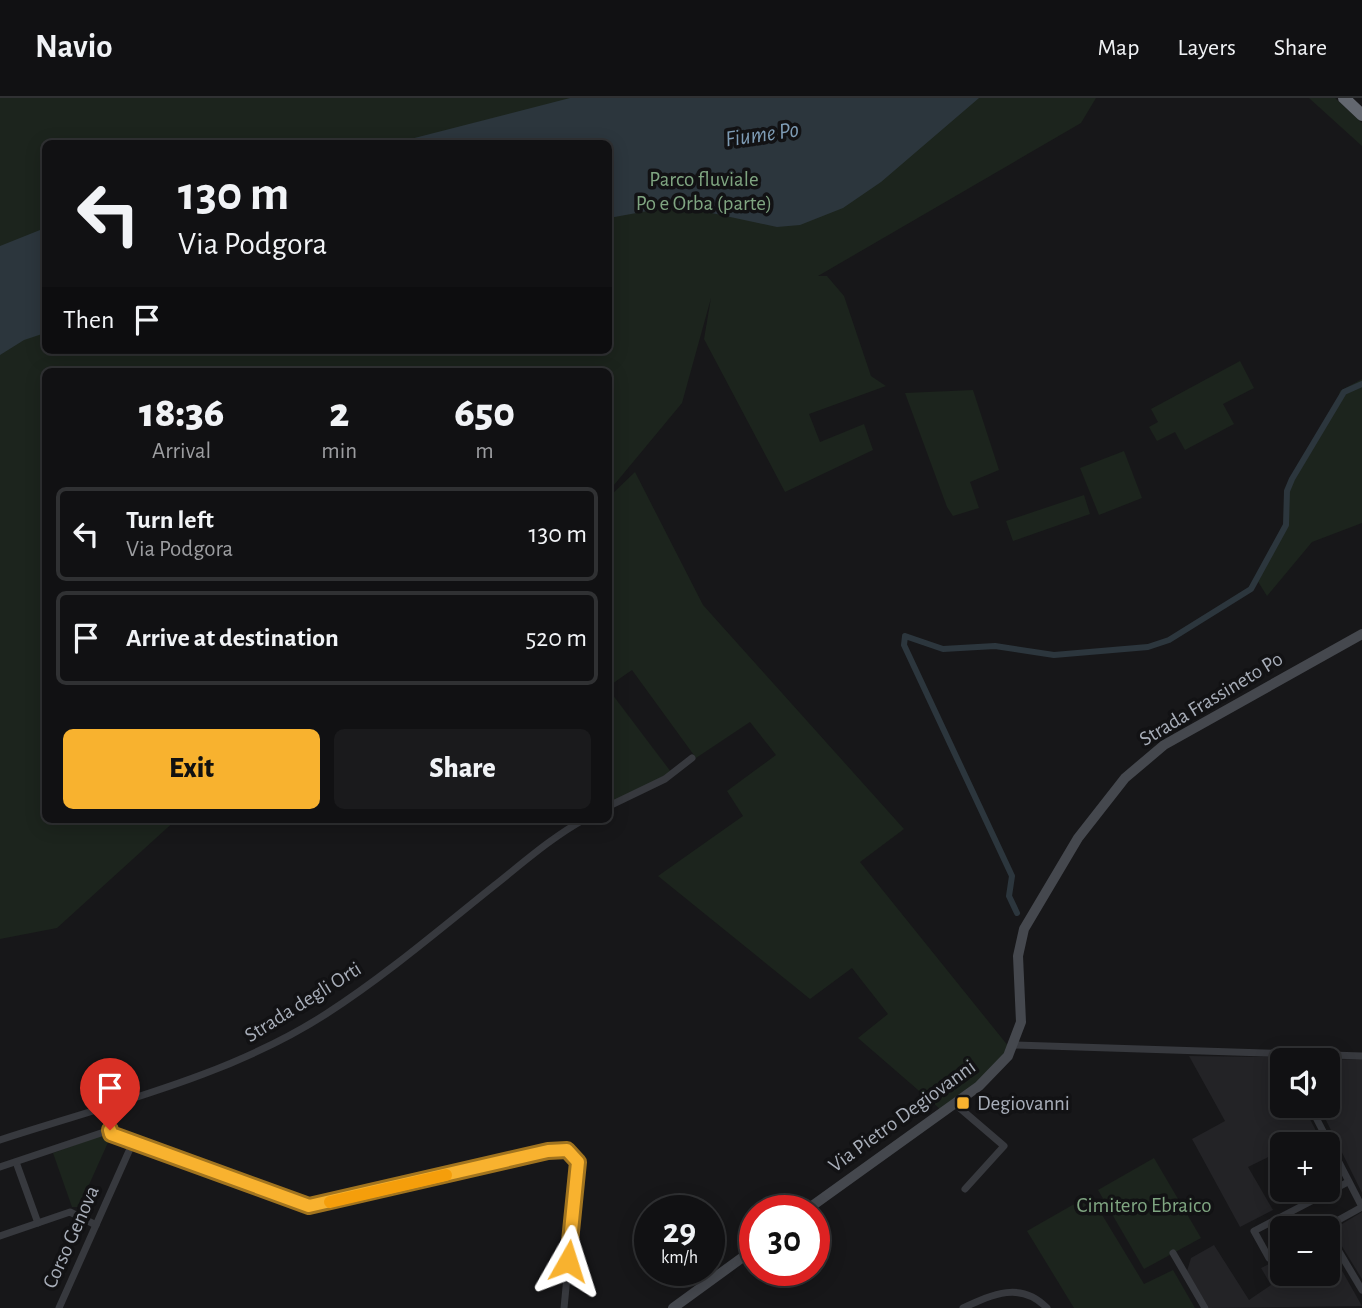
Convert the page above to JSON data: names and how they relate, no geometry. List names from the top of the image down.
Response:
{
  "streets": {
    "street": [
      "Strada Frassineto Po",
      "Strada degli Orti",
      "Via Pietro Degiovanni",
      "Corso Genova"
    ]
  },
  "crossings": [
    ["Strada Frassineto Po", "Via Pietro Degiovanni"]
  ],
  "water": ["Fiume Po"],
  "parks": ["Parco fluviale Po e Orba (parte)", "Cimitero Ebraico"],
  "places": {
    "transit": ["Degiovanni"]
  },
  "page": {
    "header": "Navio",
    "nav": ["Map", "Layers", "Share"],
    "turn": ["130 m", "Via Podgora"],
    "then": "Then",
    "eta": [
      "18:36",
      "Arrival",
      "2",
      "min",
      "650",
      "m"
    ],
    "list": [
      {
        "name": "Turn left",
        "note": "Via Podgora",
        "value": "130 m"
      },
      {
        "name": "Arrive at destination",
        "value": "520 m"
      }
    ],
    "buttons": ["Exit", "Share"],
    "map_buttons": ["+", "−"],
    "speed": "29 km/h",
    "limit": "30"
  }
}
